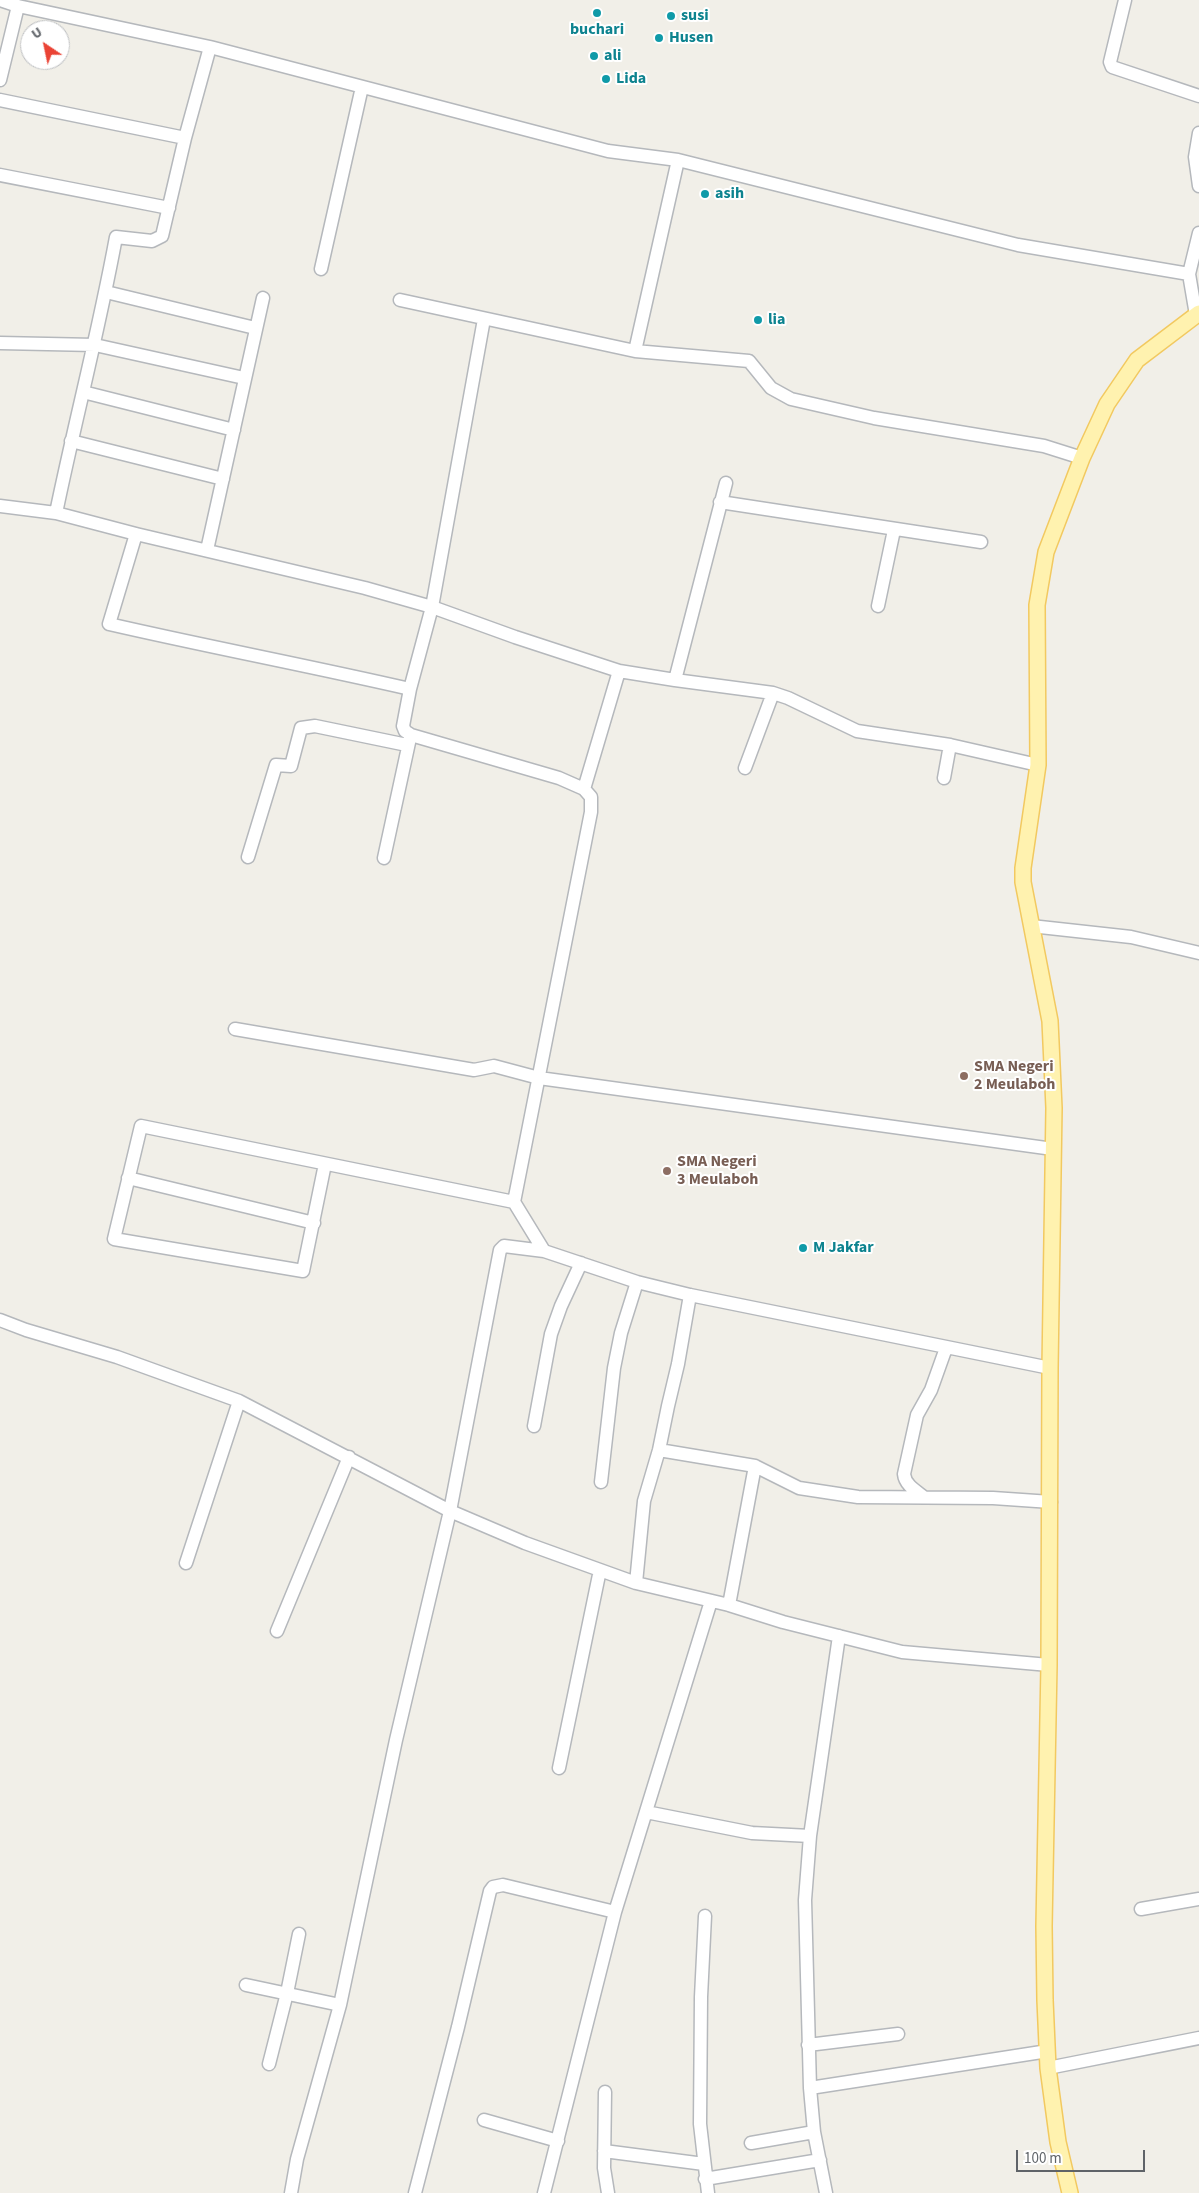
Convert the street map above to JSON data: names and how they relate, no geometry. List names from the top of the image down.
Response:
{
  "places": [
    "buchari",
    "susi",
    "Husen",
    "ali",
    "Lida",
    "asih",
    "lia",
    "SMA Negeri 2 Meulaboh",
    "SMA Negeri 3 Meulaboh",
    "M Jakfar"
  ],
  "scale_bar": "100 m",
  "north": "top left"
}
